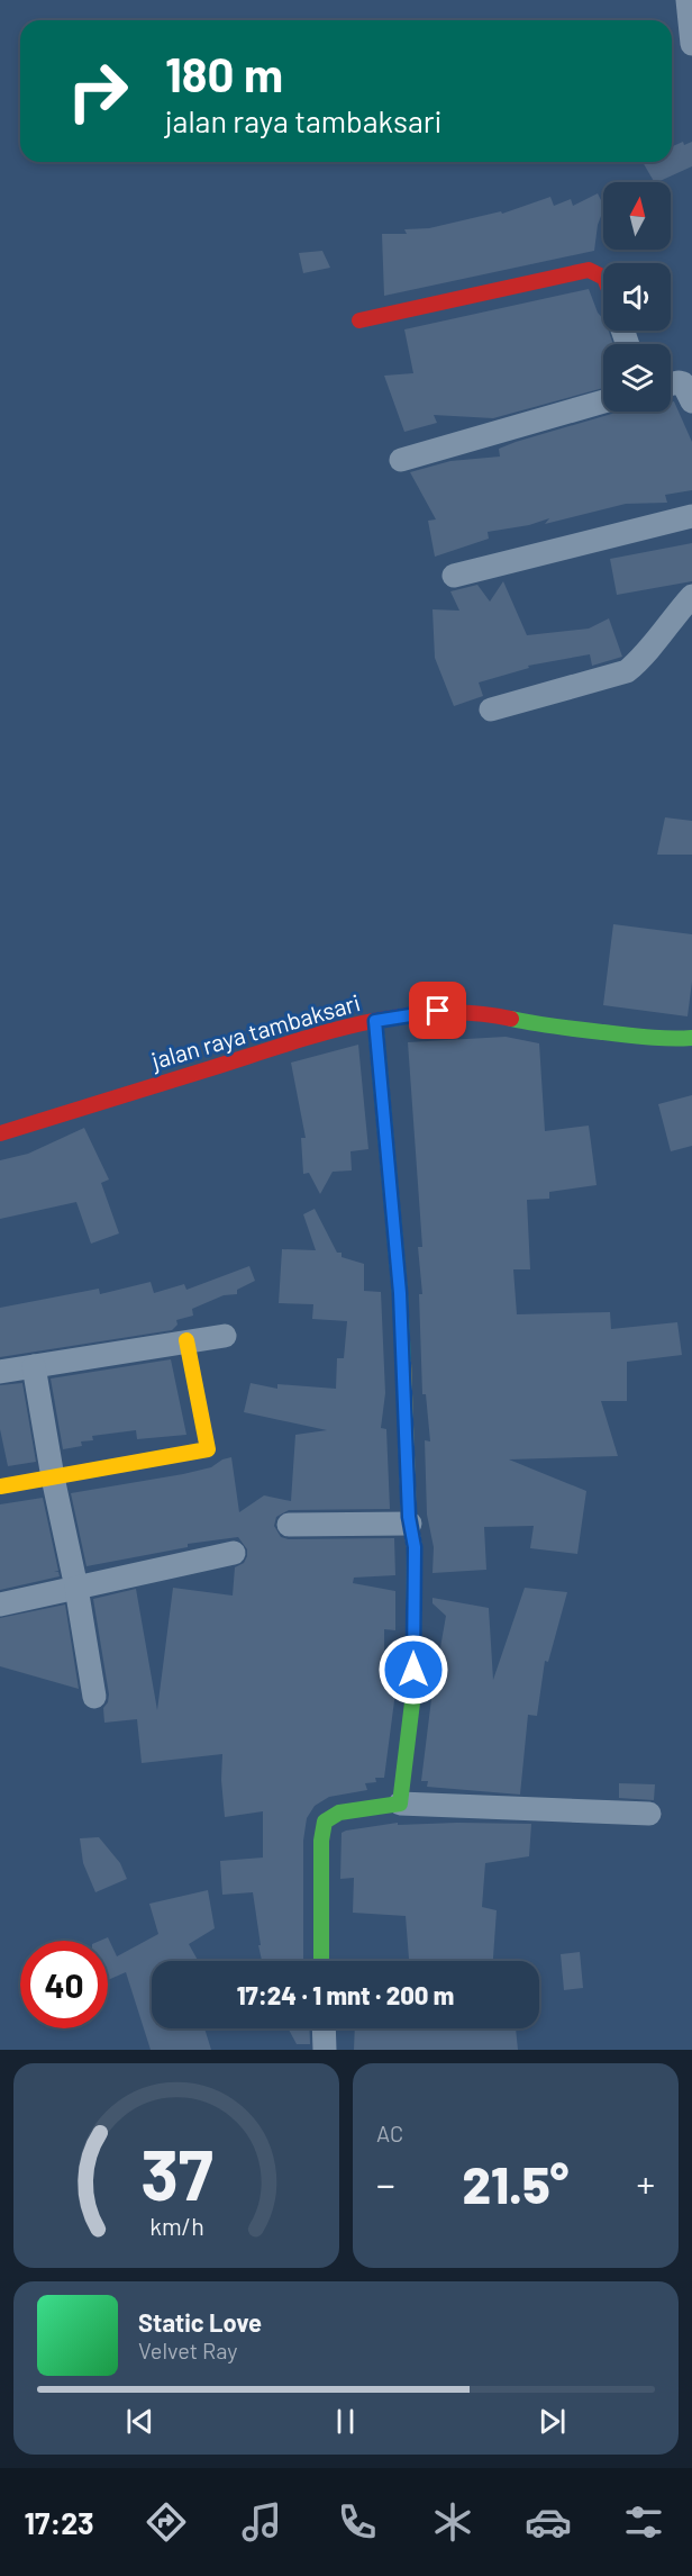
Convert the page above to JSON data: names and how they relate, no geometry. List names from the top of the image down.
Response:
{
  "streets": {
    "street": ["jalan raya tambaksari"]
  },
  "north": "top",
  "page": {
    "turn": ["180 m", "jalan raya tambaksari"],
    "limit": "40",
    "trip": "17:24 · 1 mnt · 200 m",
    "tile": "AC",
    "heat": ["−", "21.5°", "+"],
    "song": ["Static Love", "Velvet Ray"],
    "tabs": "17:23",
    "gauge": ["37", "km/h"]
  }
}
